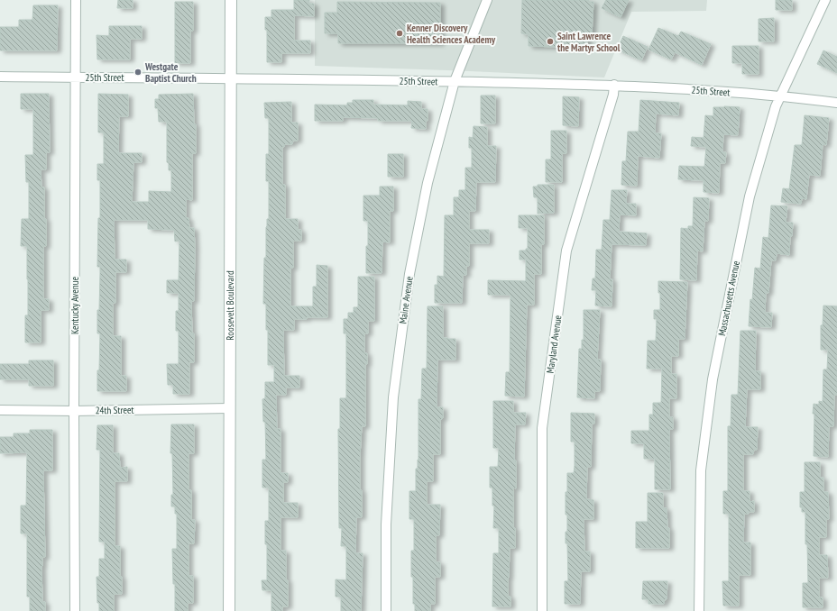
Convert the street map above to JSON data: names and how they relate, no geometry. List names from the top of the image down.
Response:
{
  "streets": {
    "street": [
      "25th Street",
      "Massachusetts Avenue",
      "Maine Avenue",
      "Kentucky Avenue",
      "Roosevelt Boulevard",
      "Maryland Avenue",
      "24th Street"
    ]
  },
  "crossings": [
    ["25th Street", "Massachusetts Avenue"],
    ["25th Street", "Maine Avenue"],
    ["25th Street", "Kentucky Avenue"],
    ["25th Street", "Roosevelt Boulevard"],
    ["25th Street", "Maryland Avenue"],
    ["Kentucky Avenue", "24th Street"],
    ["Roosevelt Boulevard", "24th Street"]
  ],
  "places": ["Kenner Discovery Health Sciences Academy", "Saint Lawrence the Martyr School", "Westgate Baptist Church"]
}
